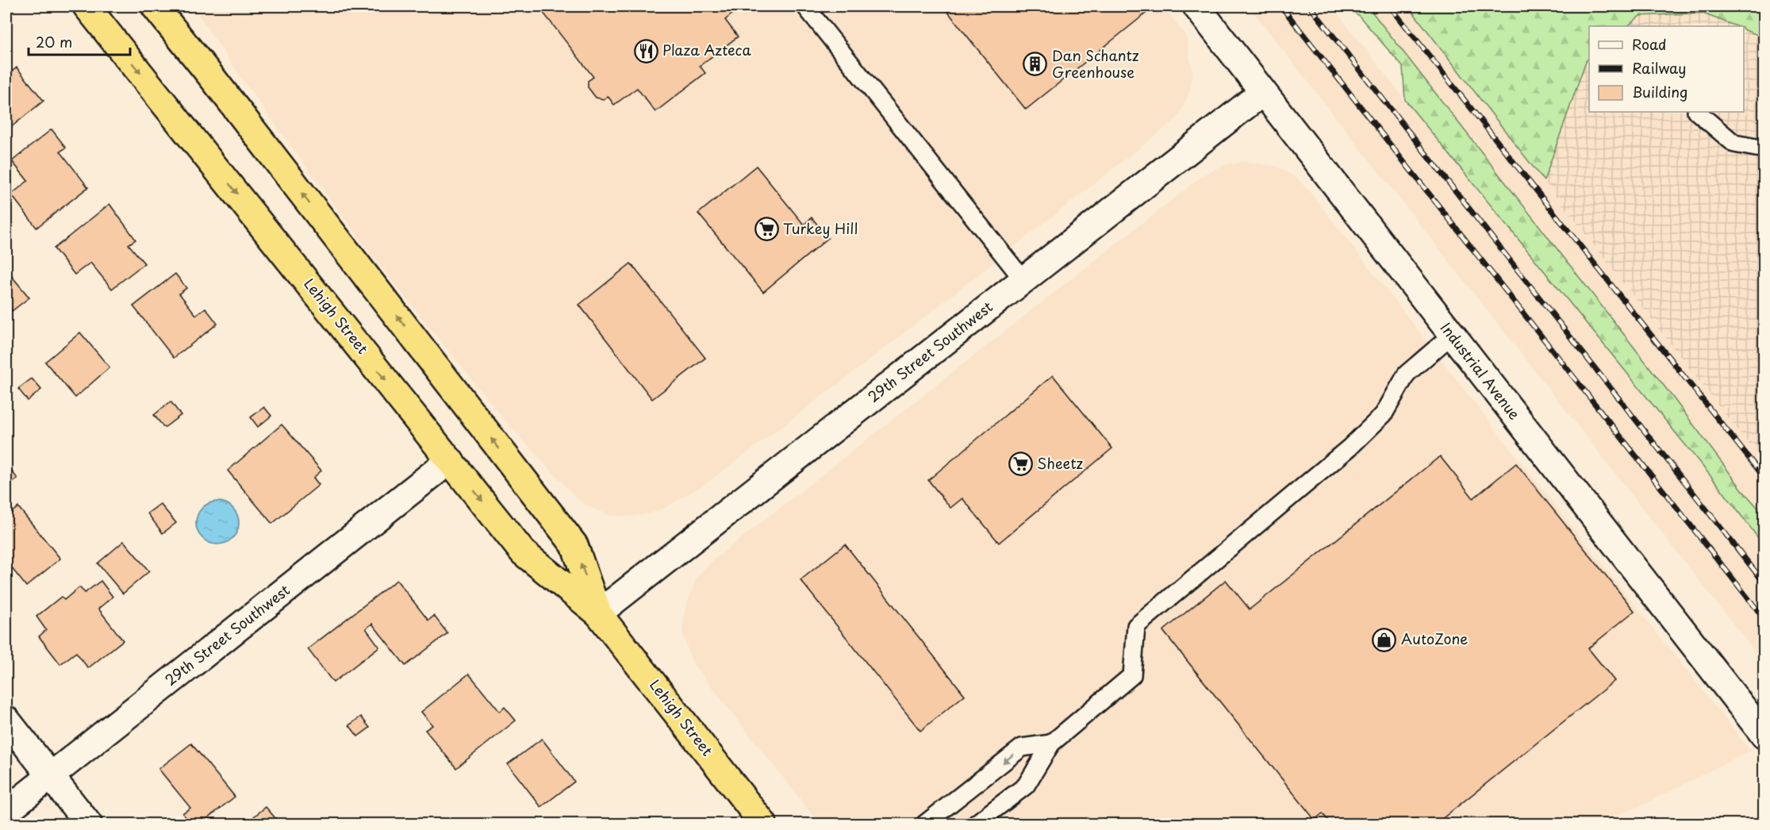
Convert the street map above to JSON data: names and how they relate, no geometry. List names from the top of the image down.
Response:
{
  "streets": {
    "highway": ["Lehigh Street"],
    "street": ["29th Street Southwest", "Industrial Avenue"]
  },
  "crossings": [
    ["Lehigh Street", "29th Street Southwest"],
    ["29th Street Southwest", "Industrial Avenue"]
  ],
  "places": {
    "restaurant": ["Plaza Azteca"],
    "building": ["Dan Schantz Greenhouse"],
    "supermarket": ["Turkey Hill", "Sheetz"],
    "shop": ["AutoZone"]
  },
  "legend": ["Road", "Railway", "Building"],
  "scale_bar": "20 m"
}
